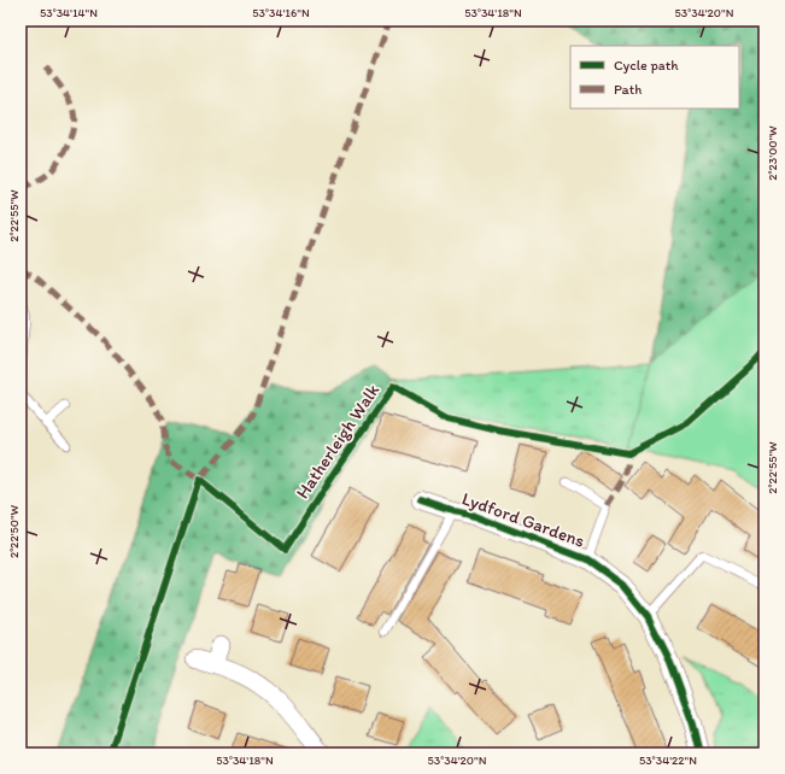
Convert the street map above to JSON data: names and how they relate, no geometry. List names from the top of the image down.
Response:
{
  "streets": {
    "street": ["Lydford Gardens"],
    "cycle path": ["Hatherleigh Walk"]
  },
  "legend": ["Cycle path", "Path"],
  "coordinates": [
    "53°34'14\"N",
    "53°34'16\"N",
    "53°34'18\"N",
    "53°34'20\"N",
    "2°23'00\"W",
    "2°22'55\"W",
    "2°22'50\"W",
    "53°34'22\"N"
  ]
}
